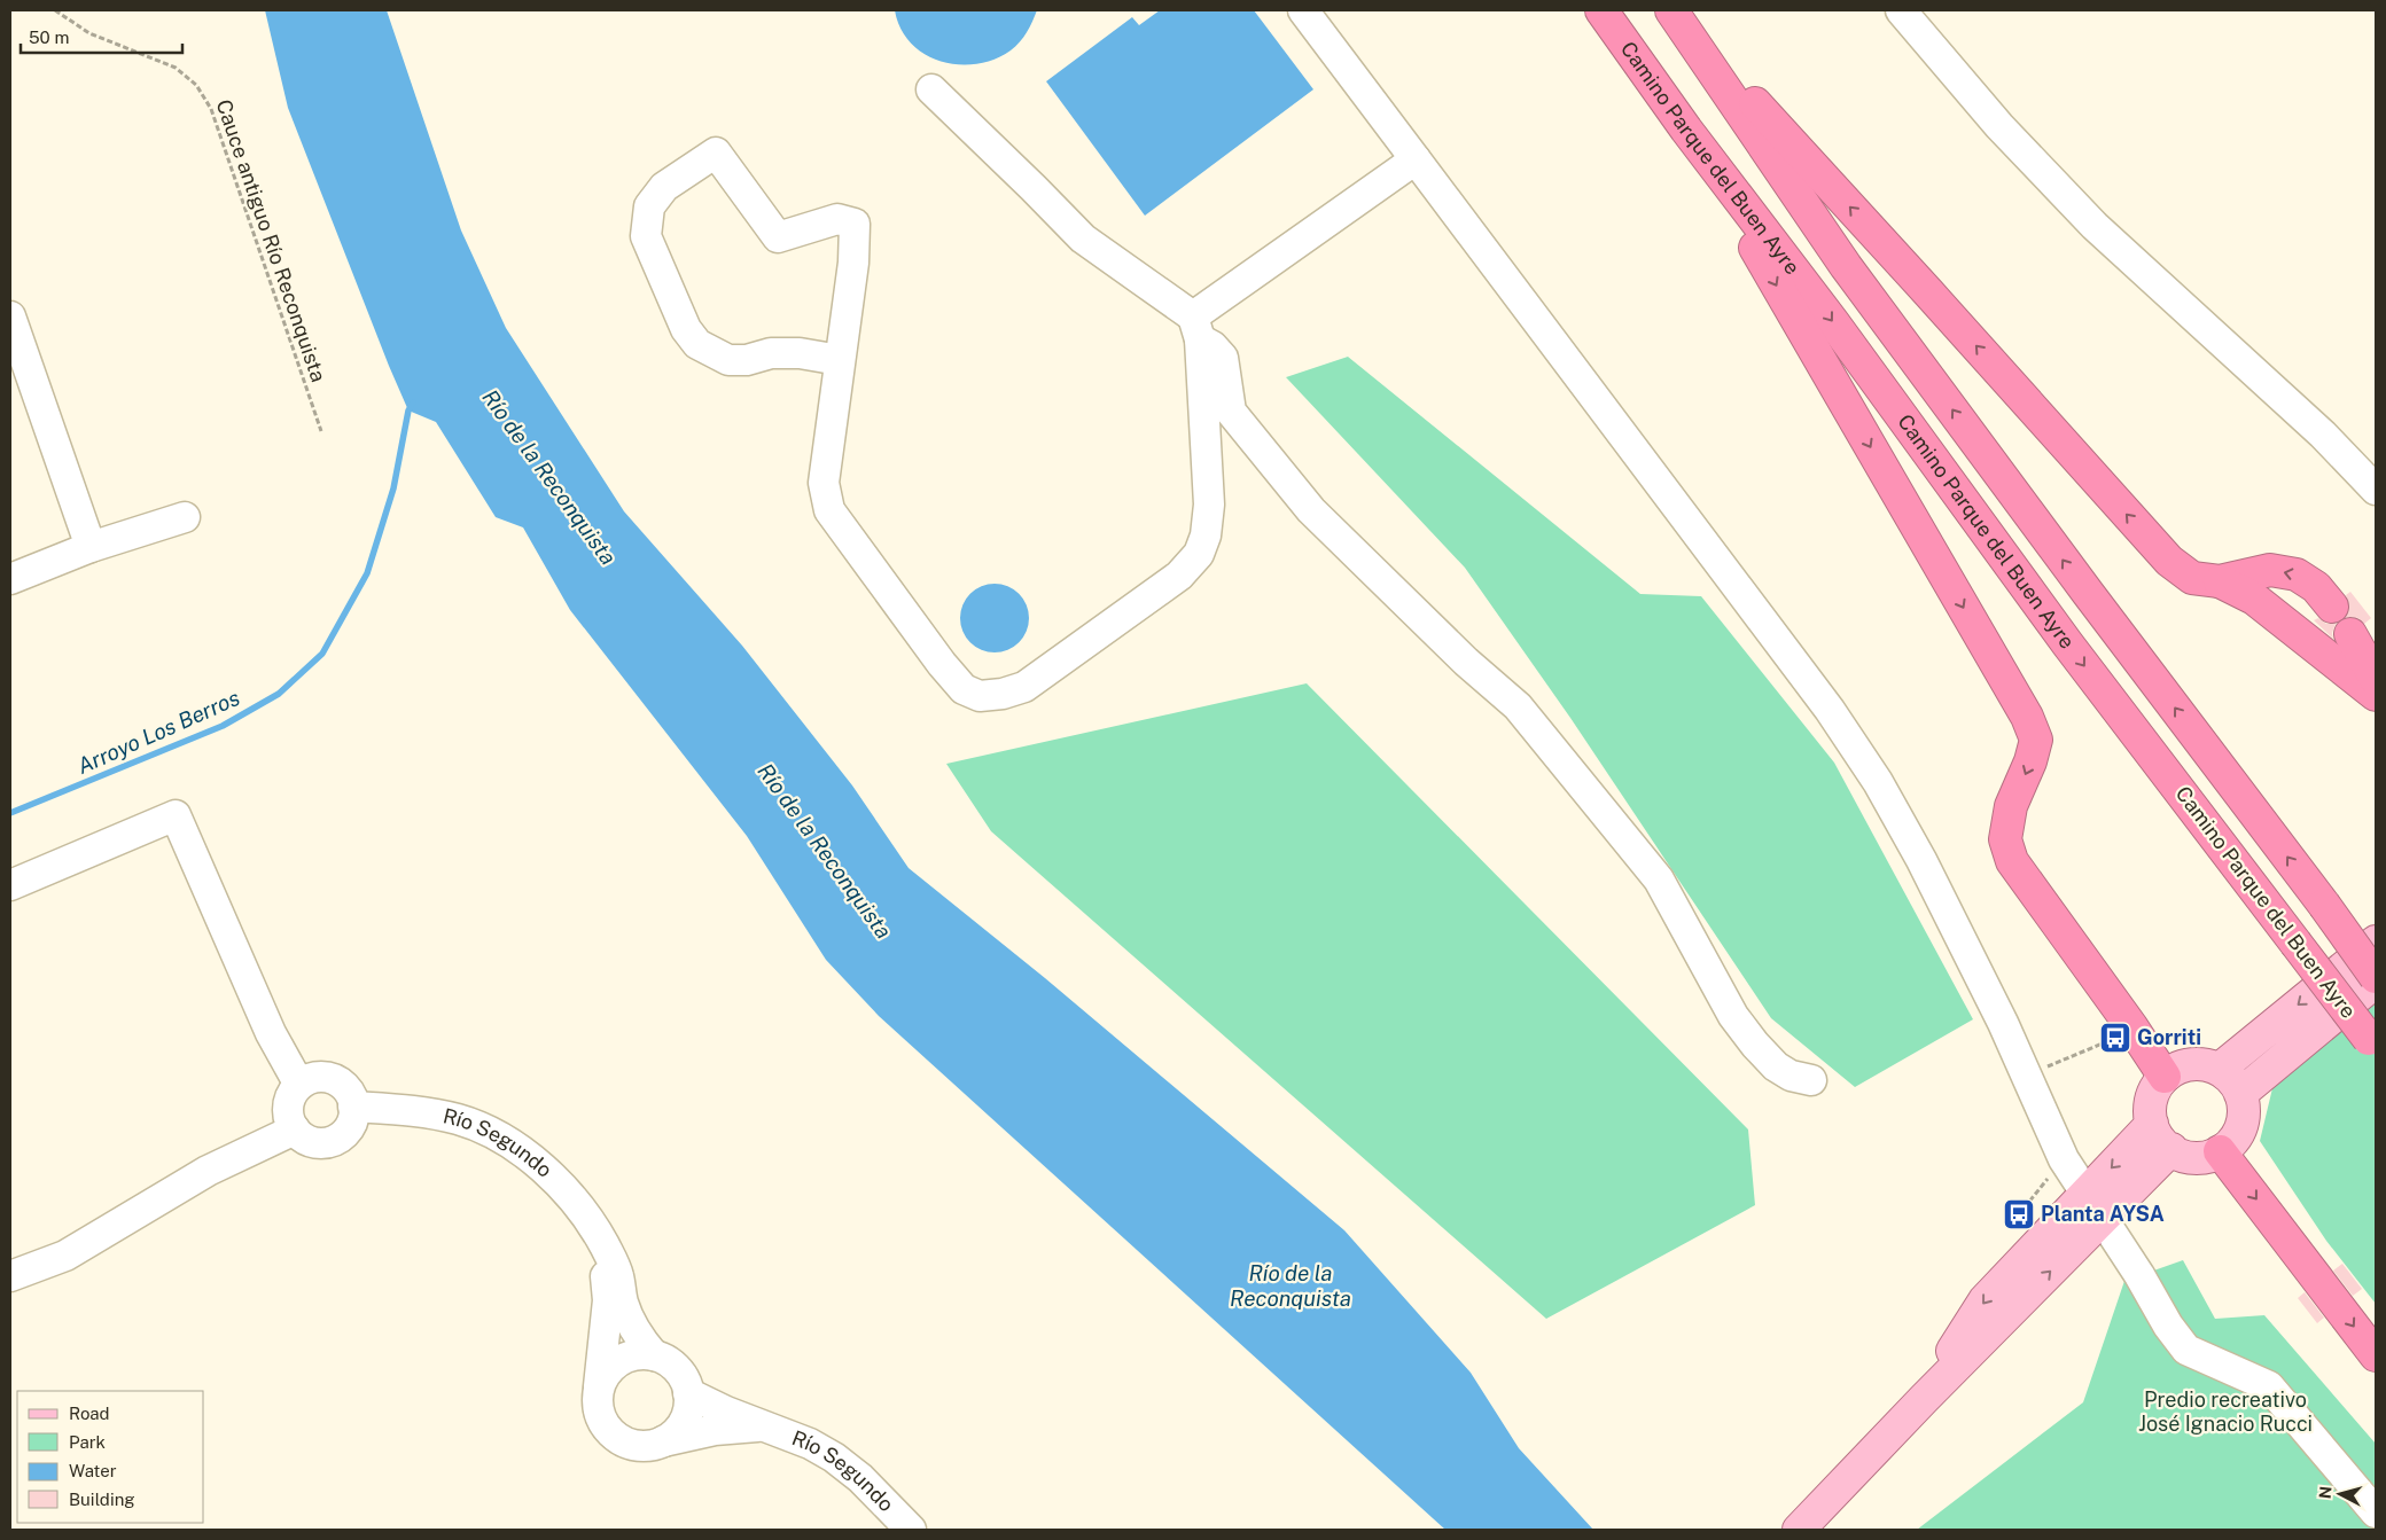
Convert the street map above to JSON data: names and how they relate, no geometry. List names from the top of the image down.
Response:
{
  "streets": {
    "highway": ["Camino Parque del Buen Ayre"],
    "street": ["Río Segundo"],
    "path": ["Cauce antiguo Río Reconquista"]
  },
  "water": ["Río de la Reconquista", "Arroyo Los Berros"],
  "parks": ["Predio recreativo José Ignacio Rucci"],
  "places": {
    "bus stop": ["Gorriti", "Planta AYSA"]
  },
  "legend": [
    "Road",
    "Park",
    "Water",
    "Building"
  ],
  "scale_bar": "50 m",
  "north": "left"
}
